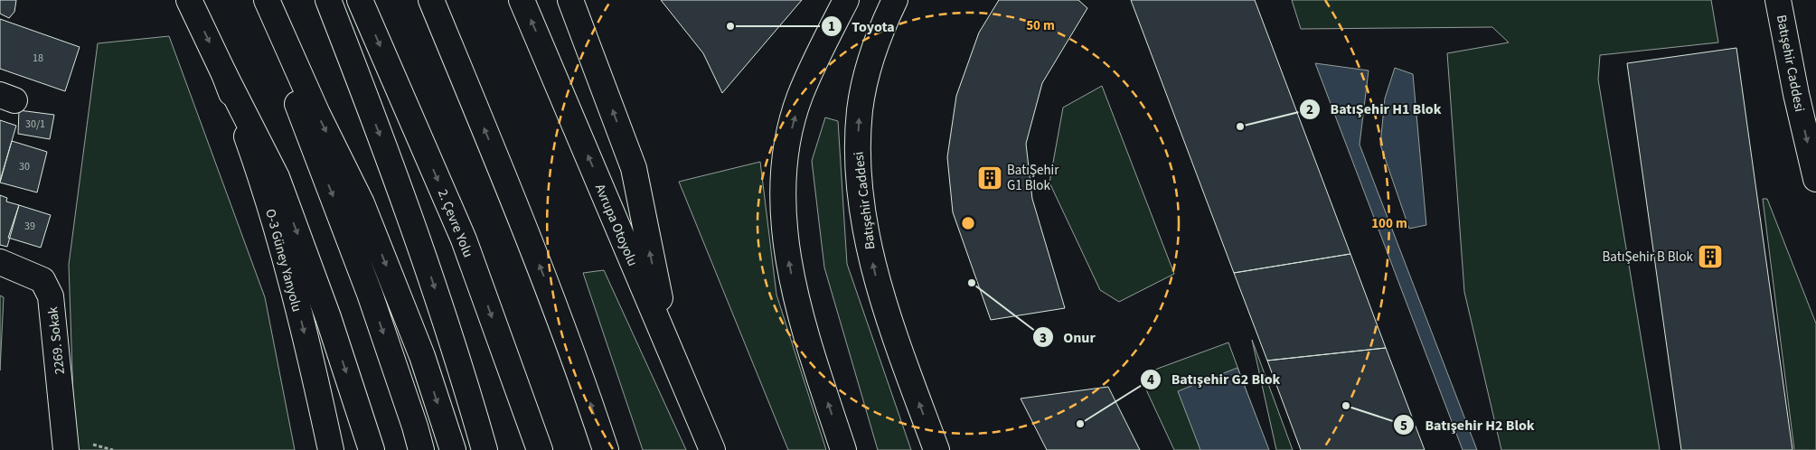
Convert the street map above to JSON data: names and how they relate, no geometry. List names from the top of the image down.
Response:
{
  "streets": {
    "main road": [
      "Batışehir Caddesi",
      "2. Çevre Yolu",
      "Avrupa Otoyolu",
      "O-3 Güney Yanyolu",
      "2269. Sokak"
    ]
  },
  "places": {
    "other": [
      "Toyota",
      "BatıŞehir H1 Blok",
      "Onur",
      "Batışehir H2 Blok",
      "Batışehir G2 Blok"
    ],
    "building": ["BatıŞehir G1 Blok", "BatıŞehir B Blok"]
  },
  "house_numbers": [
    "18",
    "30/1",
    "30",
    "39"
  ],
  "rings": ["50 m", "100 m"]
}
